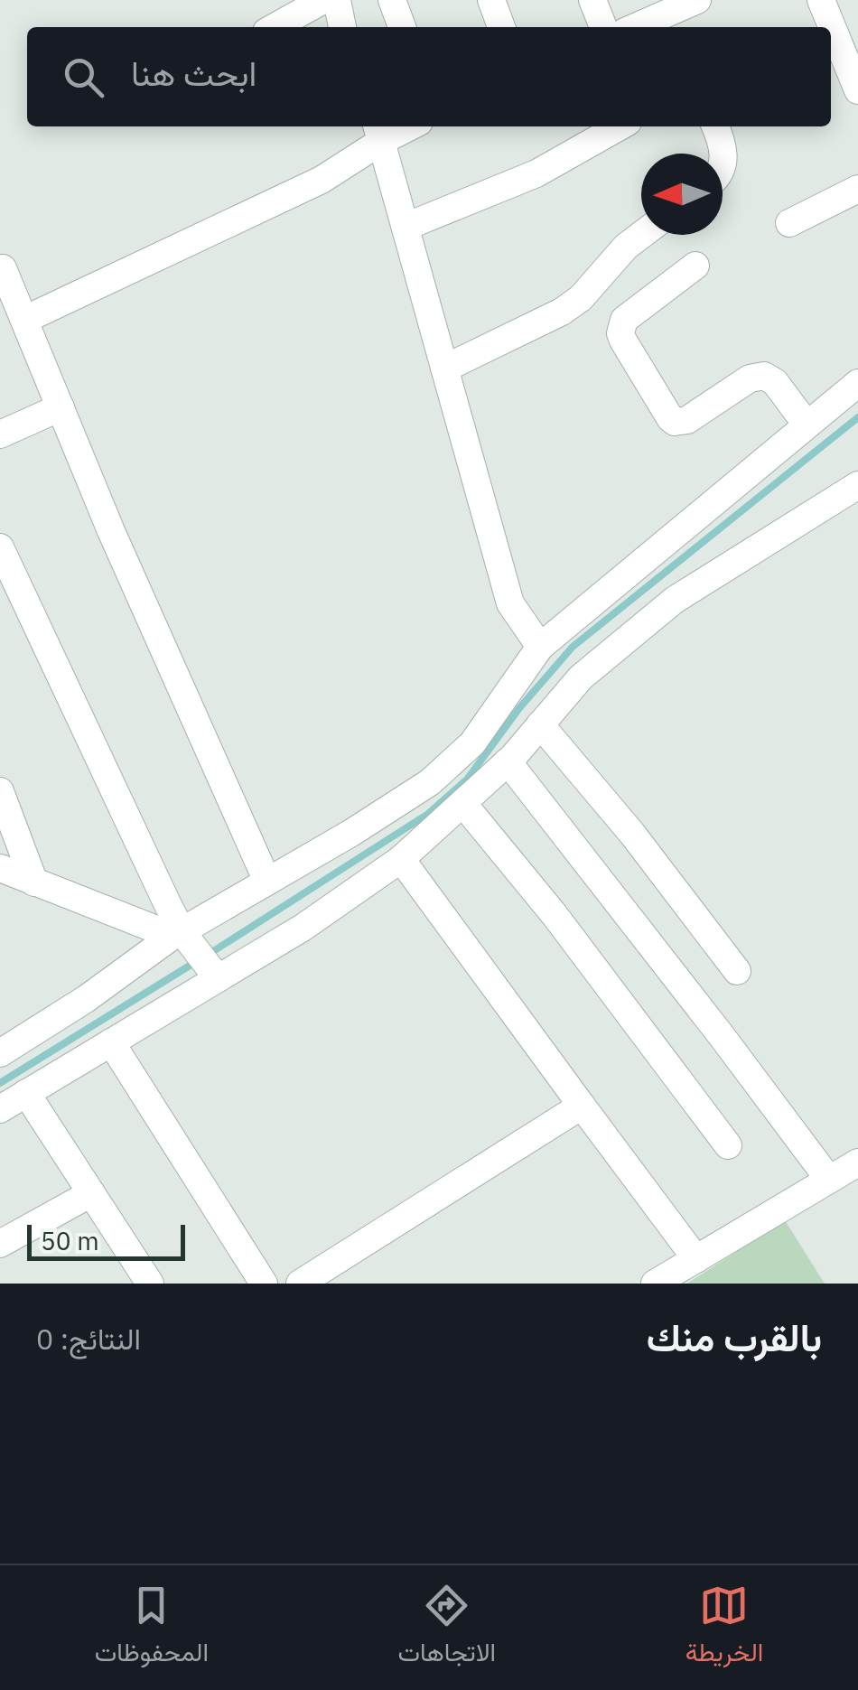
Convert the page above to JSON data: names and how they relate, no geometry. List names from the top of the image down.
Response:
{
  "scale_bar": "50 m",
  "north": "left",
  "page": {
    "search": "ابحث هنا",
    "scale": "50 m",
    "heading": ["بالقرب منك", "النتائج: 0"],
    "nav": ["الخريطة", "الاتجاهات", "المحفوظات"]
  }
}
